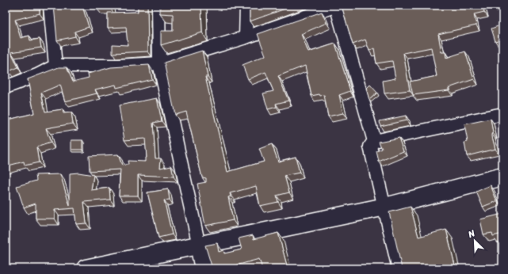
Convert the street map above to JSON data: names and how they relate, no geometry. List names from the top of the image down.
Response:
{
  "north": "top left"
}
